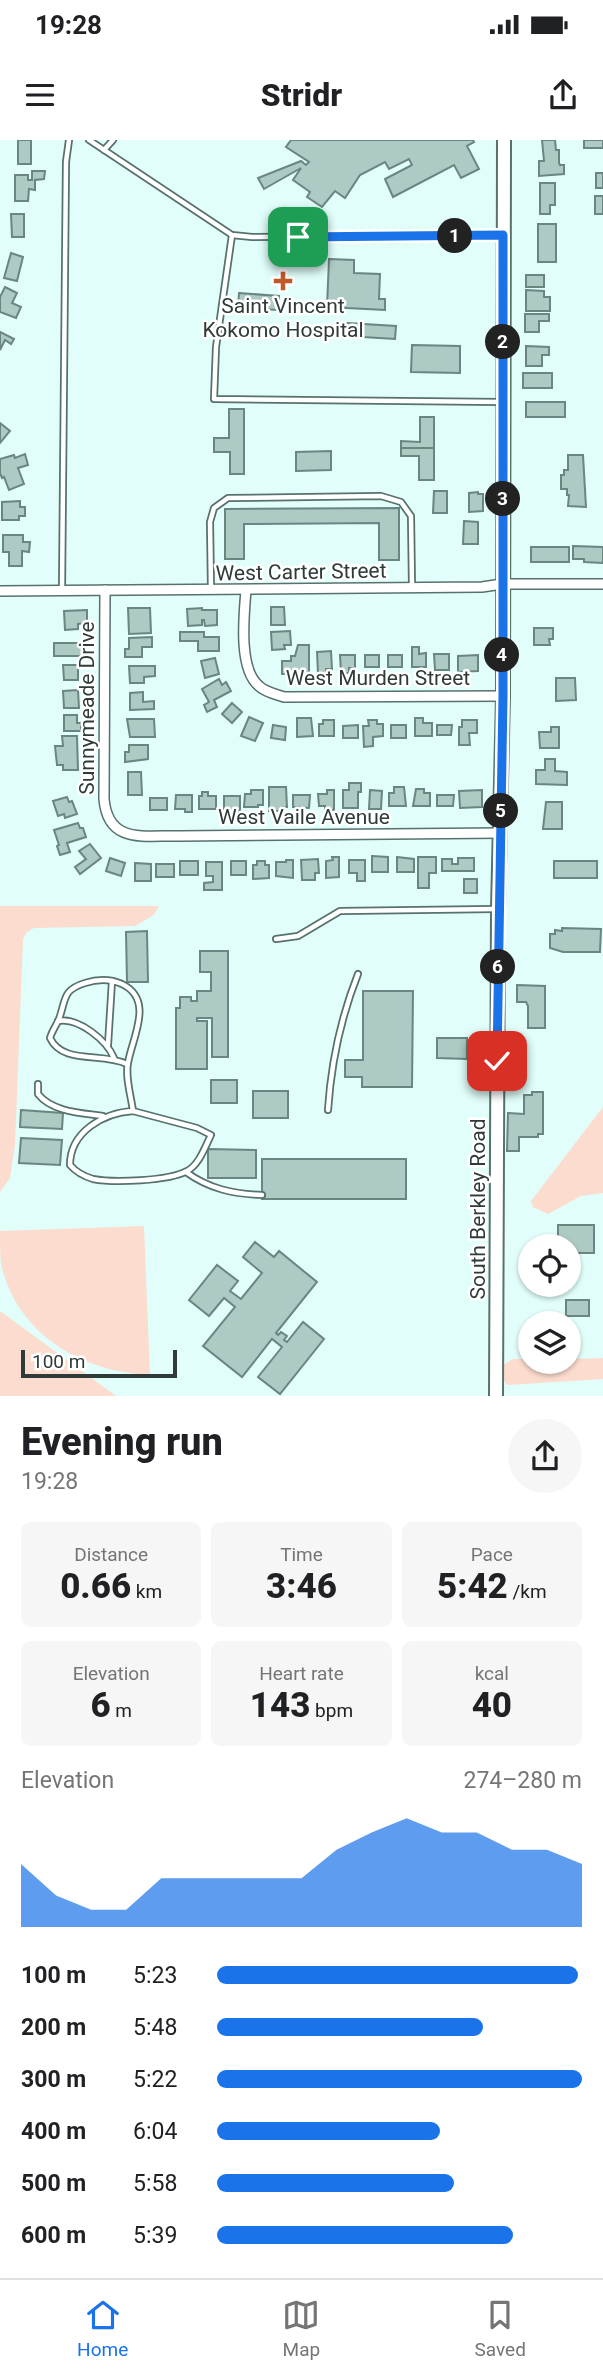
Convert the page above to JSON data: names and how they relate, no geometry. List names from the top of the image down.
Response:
{
  "streets": {
    "street": [
      "West Carter Street",
      "West Murden Street",
      "Sunnymeade Drive",
      "West Vaile Avenue",
      "South Berkley Road"
    ]
  },
  "crossings": [
    ["West Carter Street", "West Murden Street"],
    ["West Carter Street", "Sunnymeade Drive"],
    ["West Carter Street", "South Berkley Road"],
    ["West Murden Street", "South Berkley Road"],
    ["Sunnymeade Drive", "West Vaile Avenue"],
    ["West Vaile Avenue", "South Berkley Road"]
  ],
  "places": {
    "health": ["Saint Vincent Kokomo Hospital"]
  },
  "scale_bar": "100 m",
  "page": {
    "status": "19:28",
    "header": "Stridr",
    "pins": [
      "1",
      "2",
      "3",
      "4",
      "5",
      "6"
    ],
    "scale": "100 m",
    "heading": ["Evening run", "19:28"],
    "stats": [
      ["Distance", "0.66 km"],
      ["Time", "3:46"],
      ["Pace", "5:42 /km"],
      ["Elevation", "6 m"],
      ["Heart rate", "143 bpm"],
      ["kcal", "40"]
    ],
    "chart": ["Elevation", "274–280 m"],
    "list": [
      {
        "name": "100 m",
        "note": "5:23"
      },
      {
        "name": "200 m",
        "note": "5:48"
      },
      {
        "name": "300 m",
        "note": "5:22"
      },
      {
        "name": "400 m",
        "note": "6:04"
      },
      {
        "name": "500 m",
        "note": "5:58"
      },
      {
        "name": "600 m",
        "note": "5:39"
      }
    ],
    "tabs": ["Home", "Map", "Saved"]
  }
}
